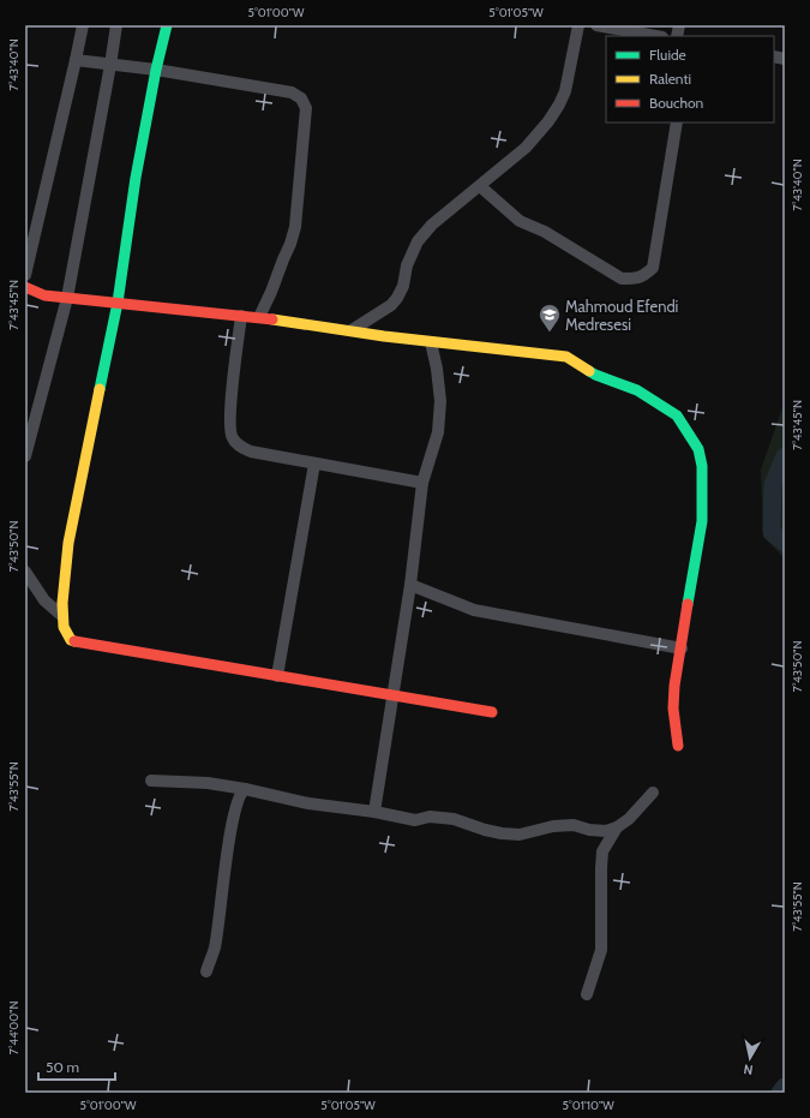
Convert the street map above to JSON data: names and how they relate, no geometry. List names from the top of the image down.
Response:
{
  "places": {
    "school or university": ["Mahmoud Efendi Medresesi"]
  },
  "legend": ["Fluide", "Ralenti", "Bouchon"],
  "scale_bar": "50 m",
  "north": "bottom",
  "coordinates": [
    "5°01'00\"W",
    "5°01'05\"W",
    "7°43'40\"N",
    "7°43'45\"N",
    "7°43'50\"N",
    "7°43'55\"N",
    "7°44'00\"N",
    "5°01'10\"W"
  ]
}
